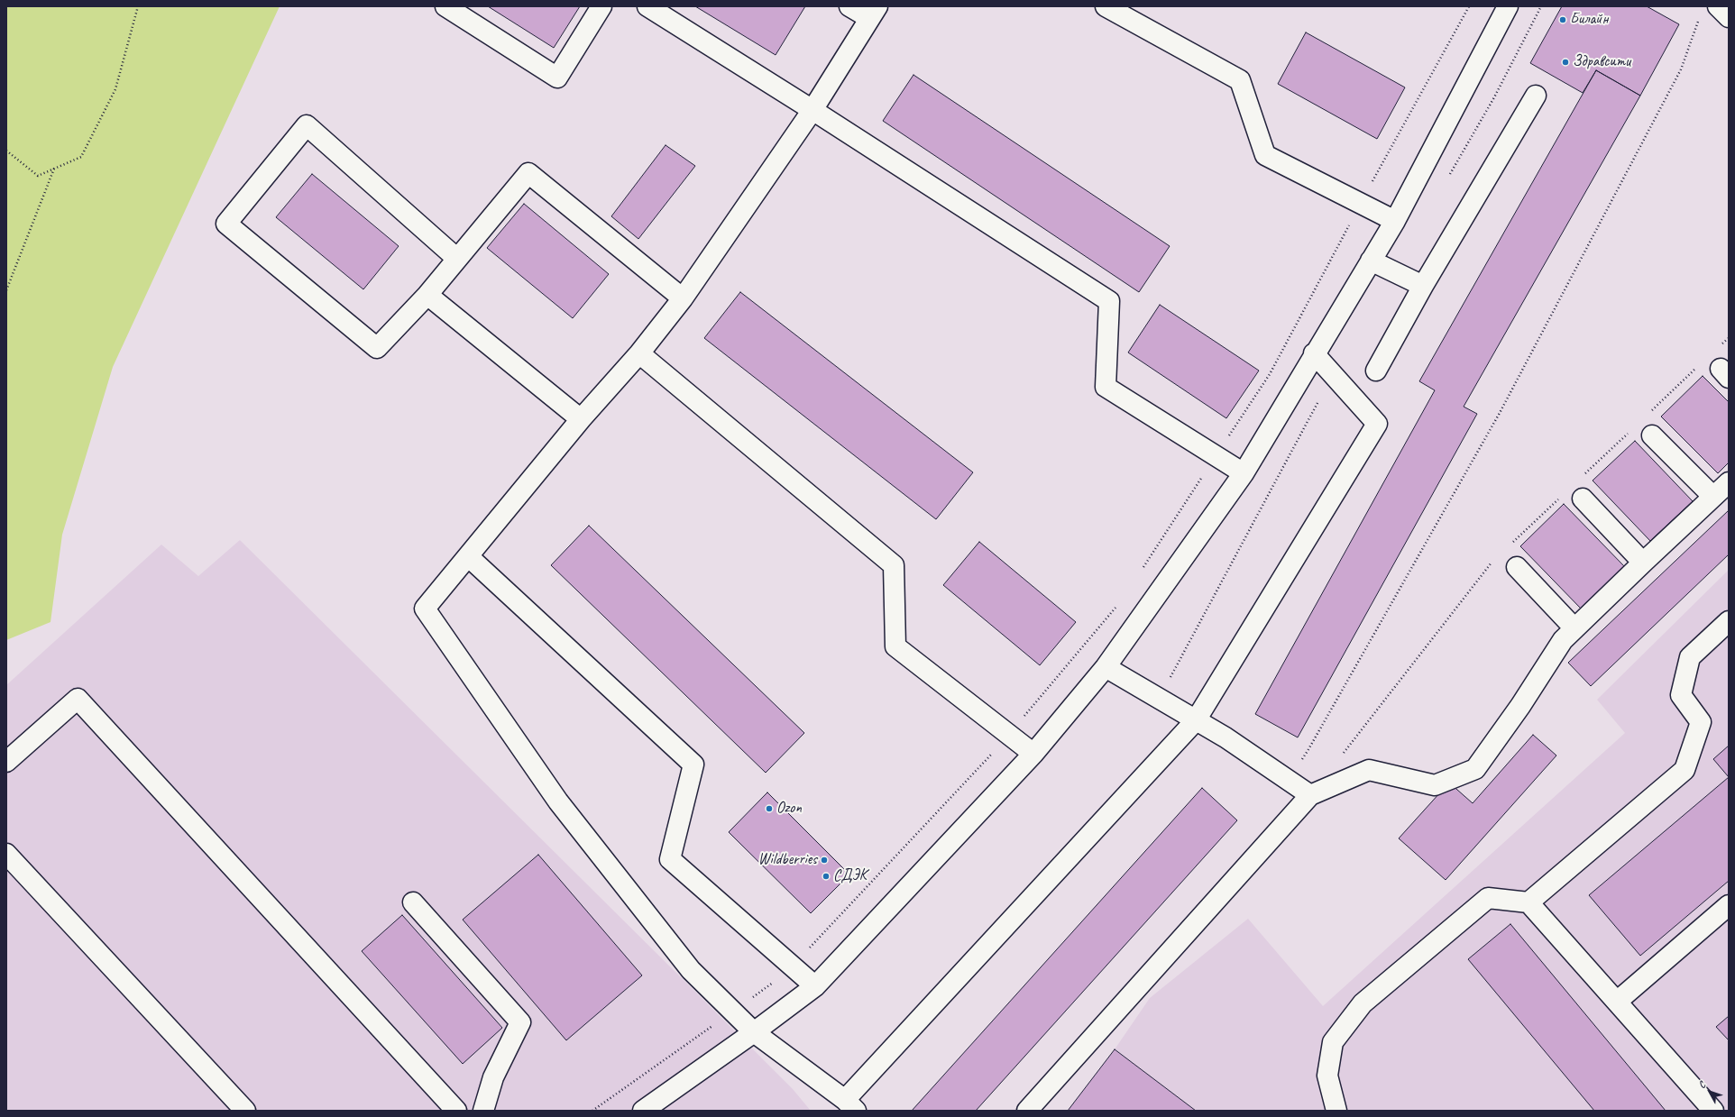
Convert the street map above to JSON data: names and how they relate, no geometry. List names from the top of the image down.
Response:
{
  "places": [
    "Билайн",
    "Здравсити",
    "Ozon",
    "Wildberries",
    "СДЭК"
  ],
  "north": "top left"
}
